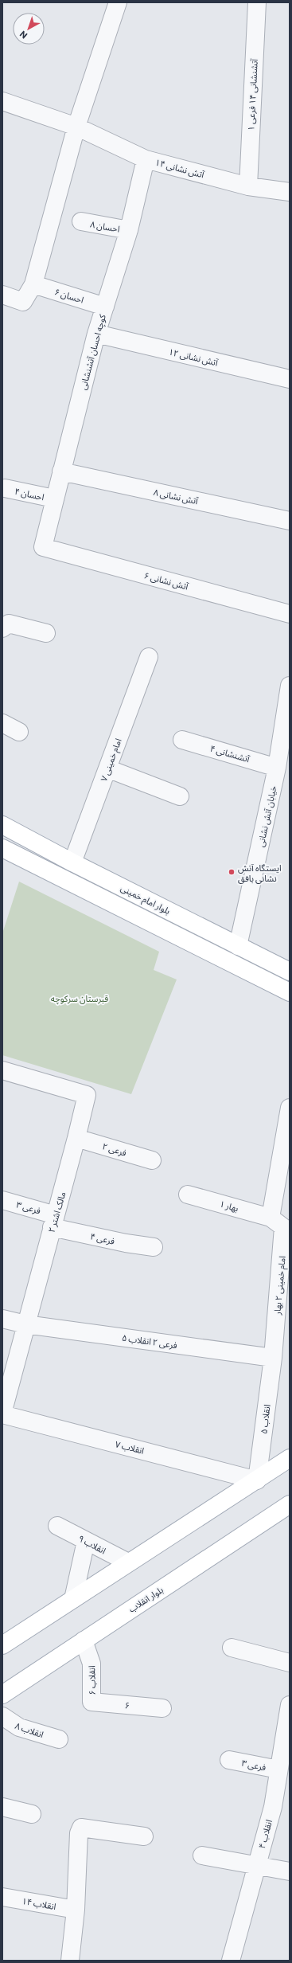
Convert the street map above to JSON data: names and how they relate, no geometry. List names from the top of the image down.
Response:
{
  "streets": {
    "main road": ["بلوار امام خمینی", "بلوار انقلاب"],
    "street": [
      "آتشنشانی ۱۴ فرعی ۱",
      "آتش نشانی ۱۴",
      "احسان ۸",
      "احسان ۶",
      "کوچه احسان آتشنشانی",
      "آتش نشانی ۱۲",
      "احسان ۴",
      "آتش نشانی ۸",
      "آتش نشانی ۶",
      "آتشنشانی ۴",
      "امام خمینی ۷",
      "خیابان آتش نشانی",
      "فرعی ۲",
      "بهار ۱",
      "فرعی ۳",
      "مالک اشتر ۲",
      "فرعی ۴",
      "امام خمینی ۲ بهار",
      "فرعی ۲ انقلاب ۵",
      "انقلاب ۵",
      "انقلاب ۷",
      "انقلاب ۹",
      "انقلاب ۶",
      "۶",
      "انقلاب ۸",
      "انقلاب ۴",
      "انقلاب ۱۴"
    ]
  },
  "crossings": [
    ["آتشنشانی ۱۴ فرعی ۱", "آتش نشانی ۱۴"],
    ["آتش نشانی ۱۴", "کوچه احسان آتشنشانی"],
    ["احسان ۸", "کوچه احسان آتشنشانی"],
    ["احسان ۶", "کوچه احسان آتشنشانی"],
    ["کوچه احسان آتشنشانی", "آتش نشانی ۱۲"],
    ["کوچه احسان آتشنشانی", "احسان ۴"],
    ["کوچه احسان آتشنشانی", "آتش نشانی ۸"],
    ["کوچه احسان آتشنشانی", "آتش نشانی ۶"],
    ["آتشنشانی ۴", "خیابان آتش نشانی"],
    ["امام خمینی ۷", "بلوار امام خمینی"],
    ["خیابان آتش نشانی", "بلوار امام خمینی"],
    ["فرعی ۲", "مالک اشتر ۲"],
    ["بهار ۱", "امام خمینی ۲ بهار"],
    ["فرعی ۳", "مالک اشتر ۲"],
    ["فرعی ۳", "فرعی ۴"],
    ["فرعی ۳", "انقلاب ۴"],
    ["مالک اشتر ۲", "فرعی ۴"],
    ["مالک اشتر ۲", "فرعی ۲ انقلاب ۵"],
    ["مالک اشتر ۲", "انقلاب ۷"],
    ["امام خمینی ۲ بهار", "فرعی ۲ انقلاب ۵"],
    ["امام خمینی ۲ بهار", "انقلاب ۵"],
    ["فرعی ۲ انقلاب ۵", "انقلاب ۵"],
    ["انقلاب ۵", "انقلاب ۷"],
    ["بلوار انقلاب", "انقلاب ۶"],
    ["انقلاب ۶", "۶"]
  ],
  "parks": ["قبرستان سرکوچه"],
  "places": ["ایستگاه آتش نشانی بافق"],
  "north": "bottom left"
}
